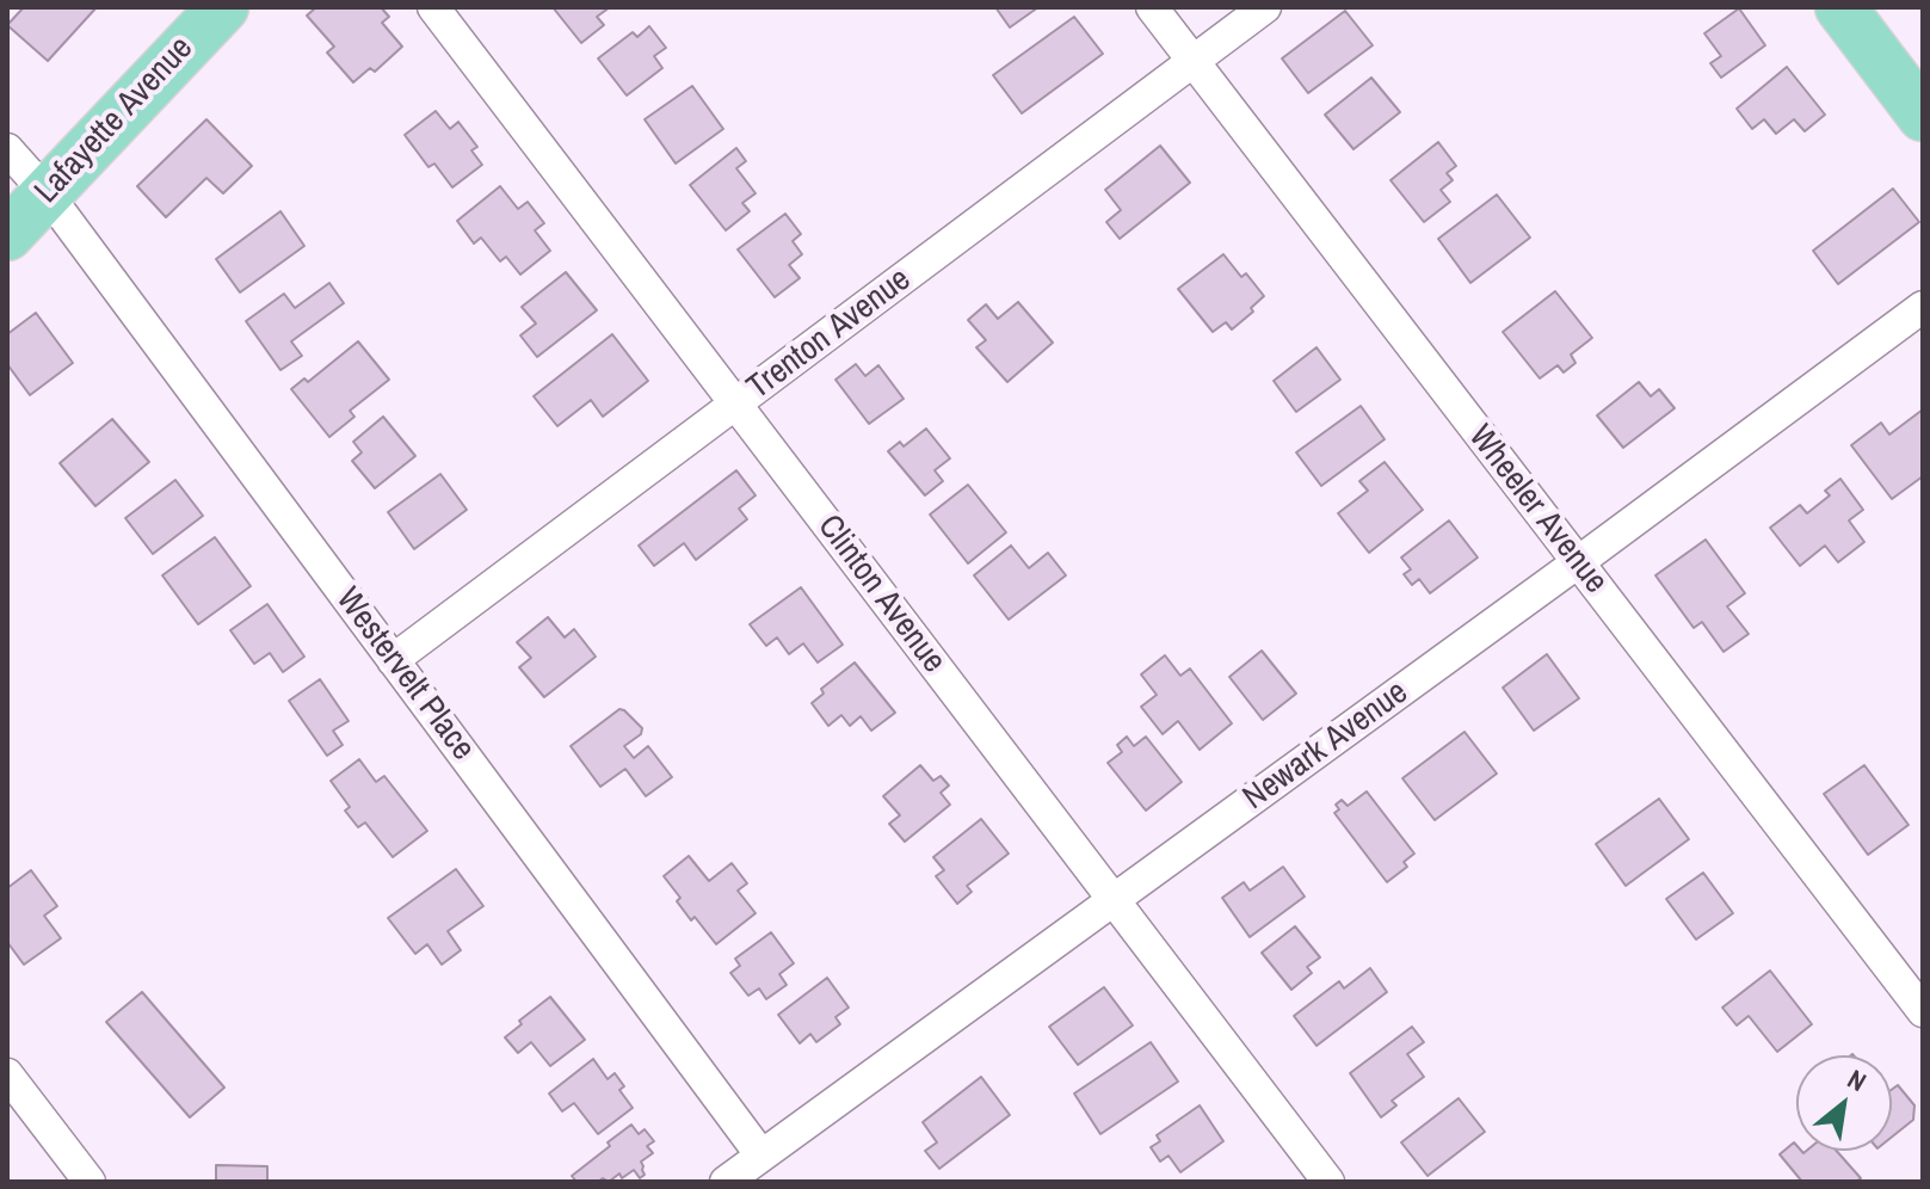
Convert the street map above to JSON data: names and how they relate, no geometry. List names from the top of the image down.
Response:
{
  "streets": {
    "main road": ["Lafayette Avenue"],
    "street": [
      "Trenton Avenue",
      "Wheeler Avenue",
      "Clinton Avenue",
      "Westervelt Place",
      "Newark Avenue"
    ]
  },
  "crossings": [
    ["Lafayette Avenue", "Westervelt Place"],
    ["Trenton Avenue", "Wheeler Avenue"],
    ["Trenton Avenue", "Clinton Avenue"],
    ["Trenton Avenue", "Westervelt Place"],
    ["Wheeler Avenue", "Newark Avenue"],
    ["Clinton Avenue", "Newark Avenue"],
    ["Westervelt Place", "Newark Avenue"]
  ],
  "north": "top right"
}
